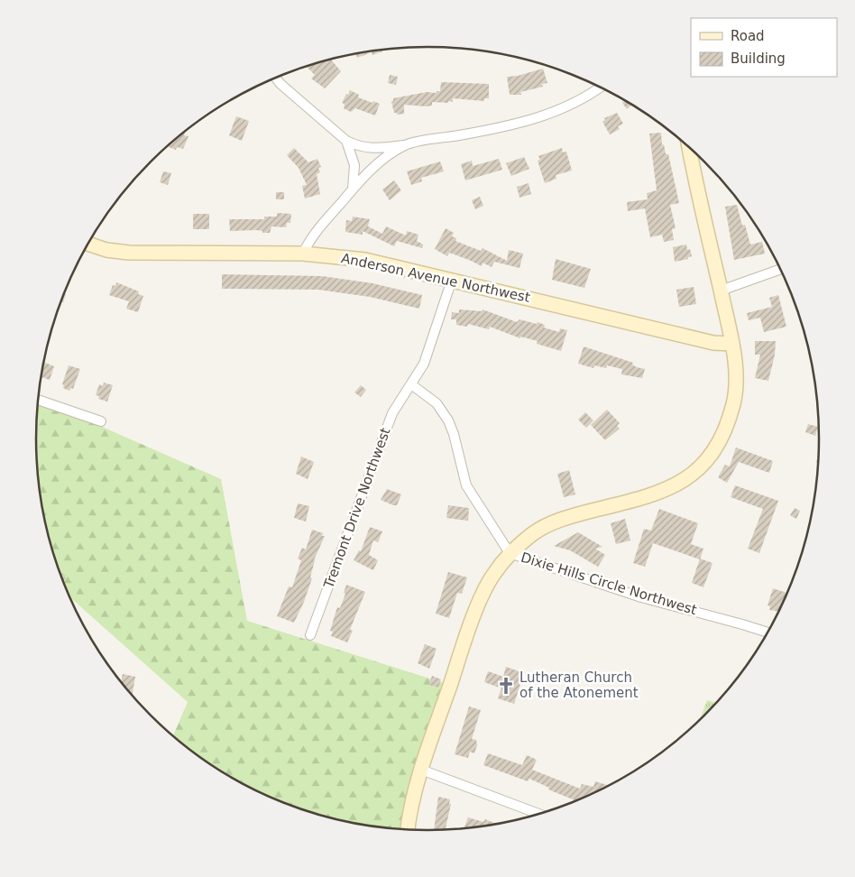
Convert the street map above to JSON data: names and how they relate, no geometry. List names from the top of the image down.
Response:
{
  "streets": {
    "main road": ["Anderson Avenue Northwest"],
    "street": ["Tremont Drive Northwest", "Dixie Hills Circle Northwest"]
  },
  "crossings": [
    ["Tremont Drive Northwest", "Dixie Hills Circle Northwest"]
  ],
  "places": {
    "church": ["Lutheran Church of the Atonement"]
  },
  "legend": ["Road", "Building"]
}
